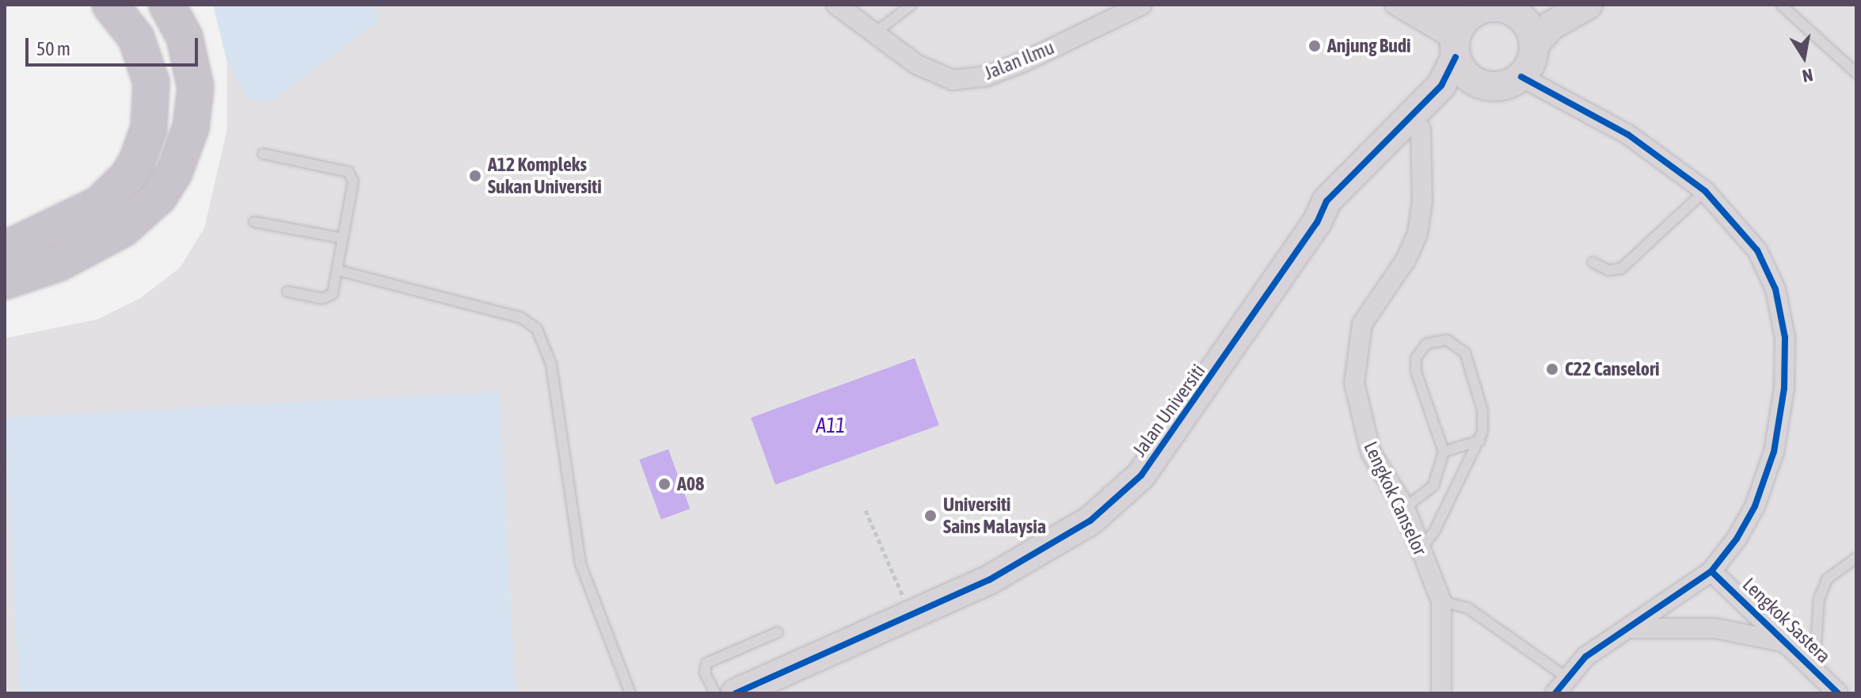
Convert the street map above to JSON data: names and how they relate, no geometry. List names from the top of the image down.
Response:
{
  "streets": {
    "street": [
      "Jalan Ilmu",
      "Jalan Universiti",
      "Lengkok Canselor",
      "Lengkok Sastera"
    ]
  },
  "crossings": [
    ["Jalan Universiti", "Lengkok Canselor"]
  ],
  "water": ["A11"],
  "places": [
    "Anjung Budi",
    "A12 Kompleks Sukan Universiti",
    "C22 Canselori",
    "A08",
    "Universiti Sains Malaysia"
  ],
  "scale_bar": "50 m",
  "north": "bottom"
}
